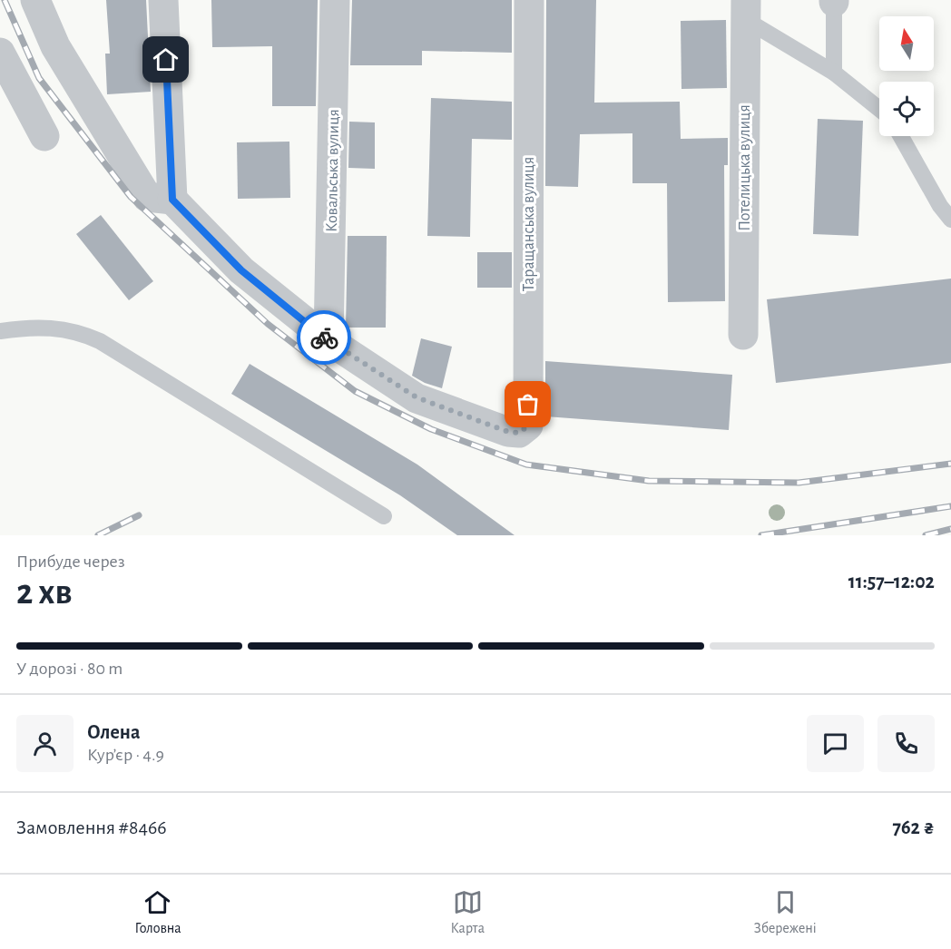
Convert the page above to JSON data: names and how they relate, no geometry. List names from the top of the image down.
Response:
{
  "streets": {
    "street": ["Потелицька вулиця", "Ковальська вулиця", "Таращанська вулиця"]
  },
  "crossings": [
    ["Ковальська вулиця", "Таращанська вулиця"]
  ],
  "north": "top",
  "page": {
    "heading": ["2 хв", "Прибуде через", "11:57–12:02"],
    "panel": [
      "Олена",
      "Кур’єр · 4.9",
      "Замовлення #8466",
      "762 ₴"
    ],
    "bar": "У дорозі · 80 m",
    "tabs": ["Головна", "Карта", "Збережені"]
  }
}
